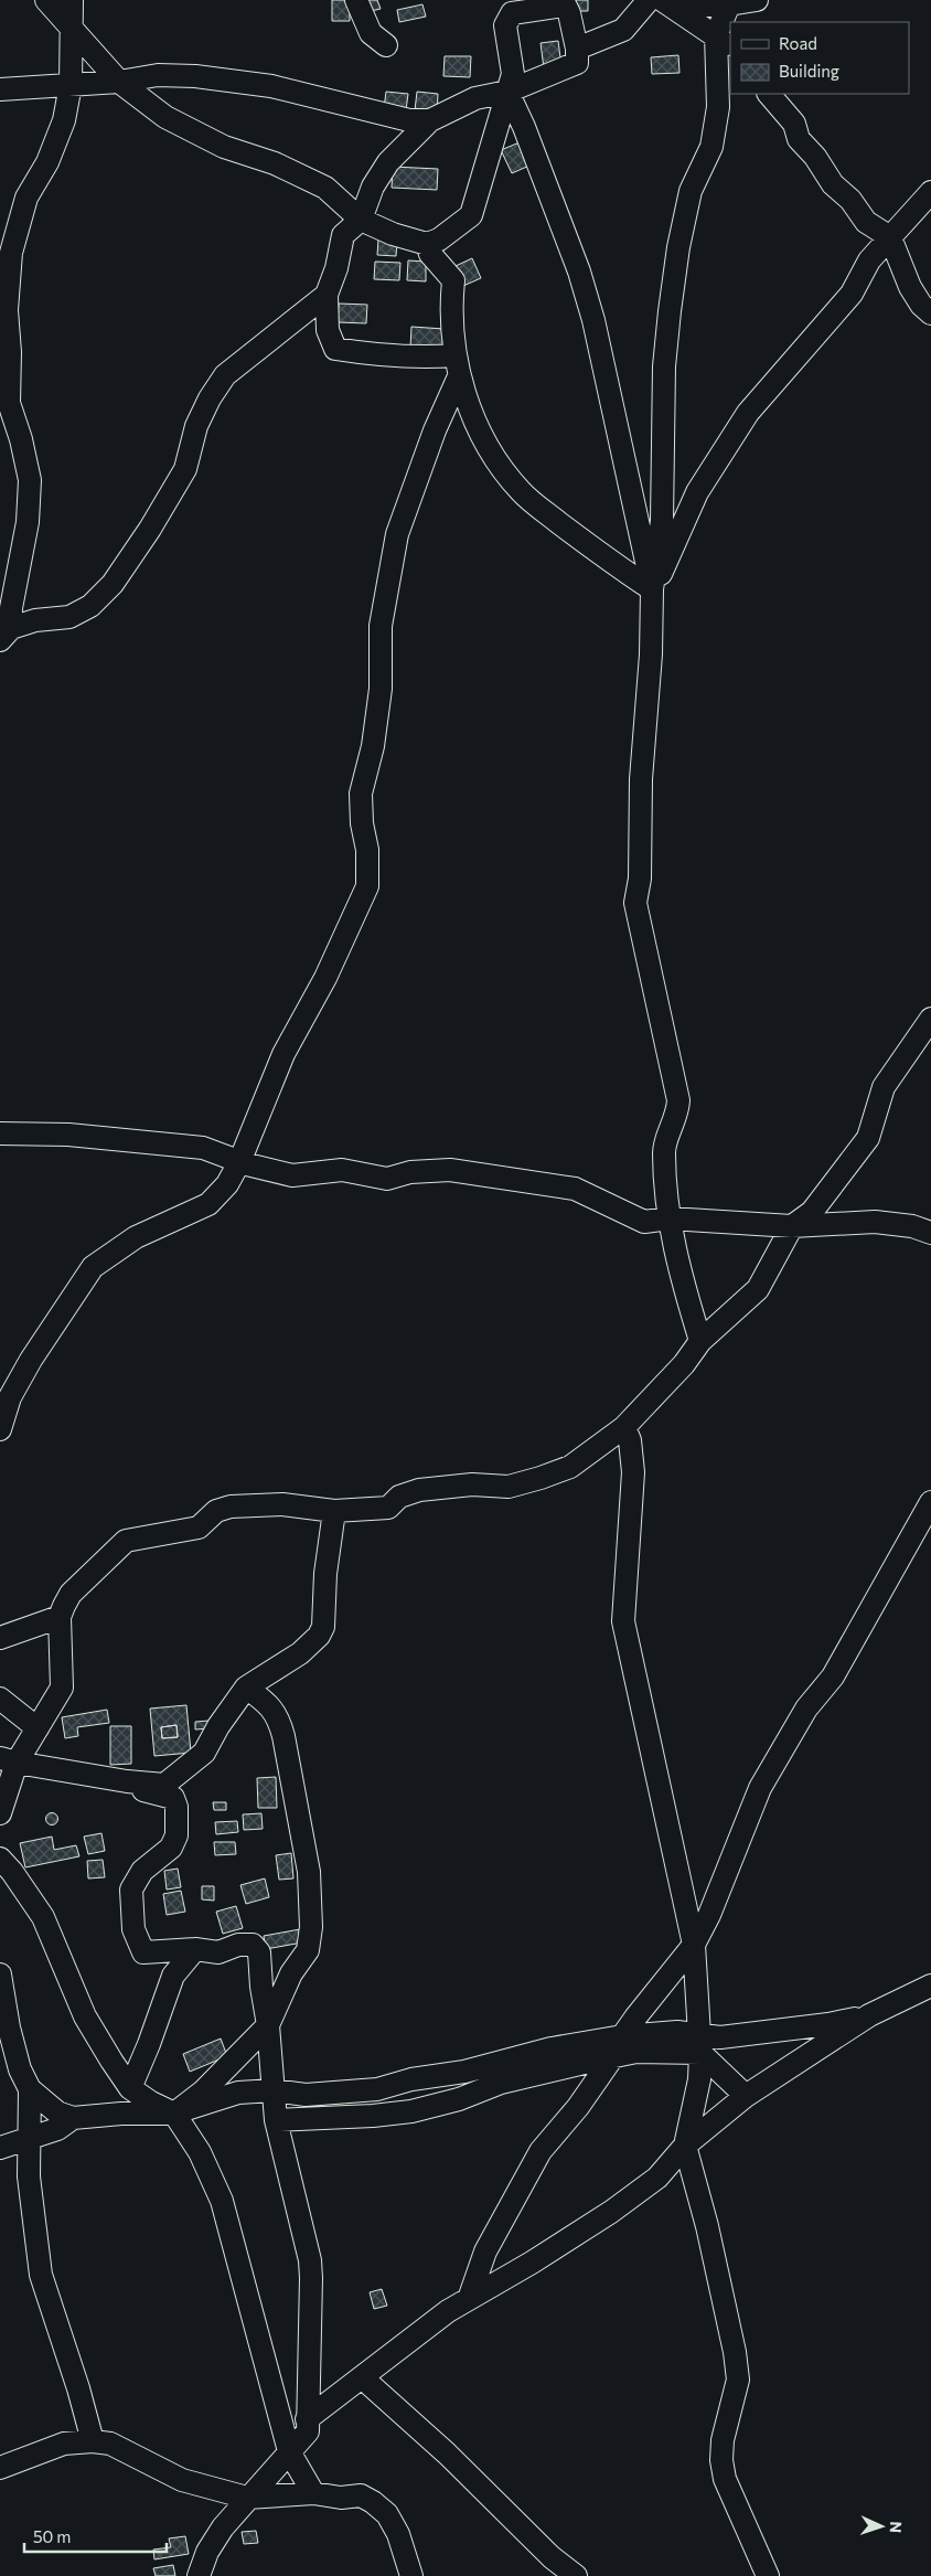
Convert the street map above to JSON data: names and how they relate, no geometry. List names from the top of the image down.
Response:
{
  "legend": ["Road", "Building"],
  "scale_bar": "50 m",
  "north": "right"
}
